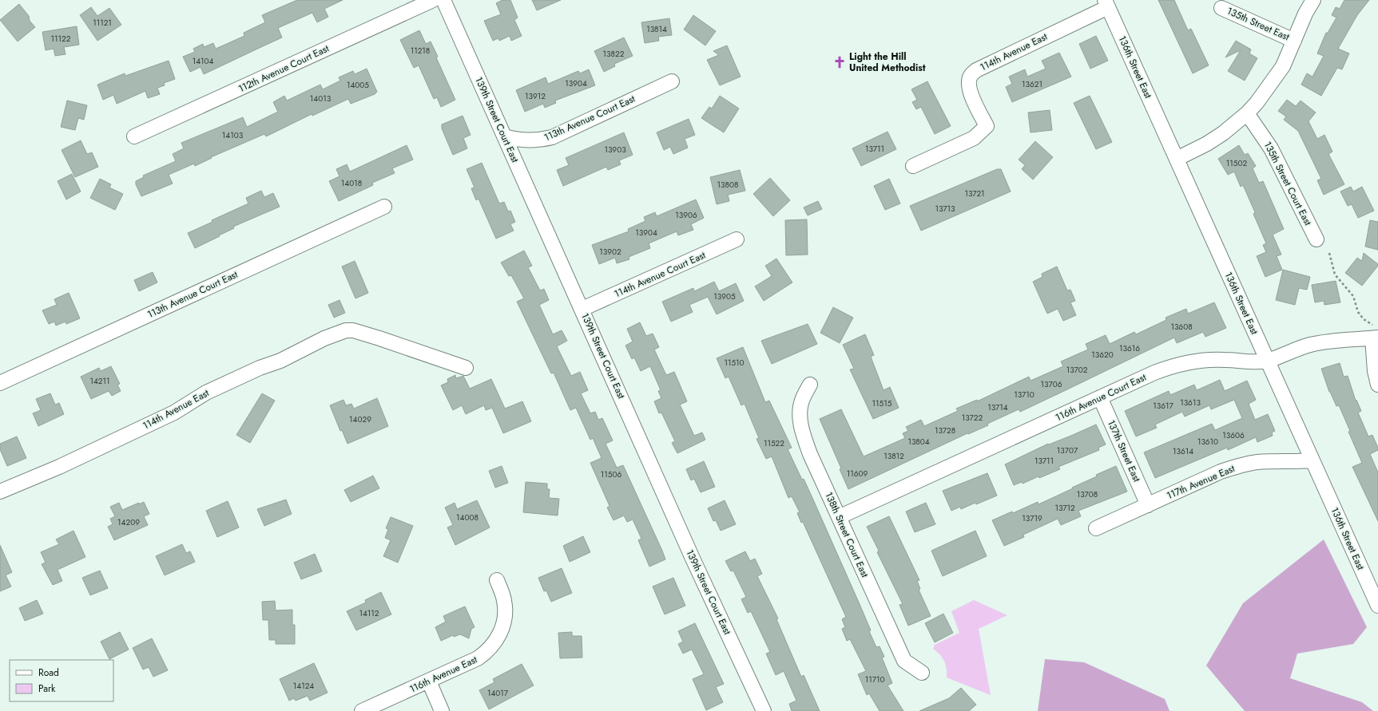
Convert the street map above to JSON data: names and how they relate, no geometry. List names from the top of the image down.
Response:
{
  "streets": {
    "street": [
      "135th Street East",
      "114th Avenue East",
      "136th Street East",
      "112th Avenue Court East",
      "113th Avenue Court East",
      "139th Street Court East",
      "135th Street Court East",
      "114th Avenue Court East",
      "116th Avenue Court East",
      "137th Street East",
      "117th Avenue East",
      "138th Street Court East",
      "116th Avenue East"
    ]
  },
  "crossings": [
    ["114th Avenue East", "136th Street East"],
    ["136th Street East", "116th Avenue Court East"],
    ["136th Street East", "117th Avenue East"],
    ["113th Avenue Court East", "139th Street Court East"],
    ["139th Street Court East", "114th Avenue Court East"],
    ["116th Avenue Court East", "137th Street East"],
    ["116th Avenue Court East", "138th Street Court East"],
    ["137th Street East", "117th Avenue East"]
  ],
  "places": {
    "church": ["Light the Hill United Methodist"]
  },
  "house_numbers": [
    "11121",
    "13814",
    "11122",
    "11218",
    "13822",
    "14104",
    "13904",
    "13621",
    "14005",
    "13912",
    "14013",
    "14103",
    "13711",
    "13903",
    "11502",
    "14018",
    "13808",
    "13721",
    "13713",
    "13906",
    "13904",
    "13902",
    "13905",
    "13608",
    "13616",
    "13620",
    "11510",
    "13702",
    "14211",
    "13706",
    "13710",
    "13613",
    "11515",
    "13617",
    "13714",
    "13722",
    "14029",
    "13728",
    "13606",
    "13804",
    "13610",
    "11522",
    "13707",
    "13614",
    "13812",
    "13711",
    "11609",
    "11506",
    "13708",
    "13712",
    "14008",
    "13719",
    "14209",
    "14112",
    "11710",
    "14124",
    "14017"
  ],
  "legend": ["Road", "Park"]
}
